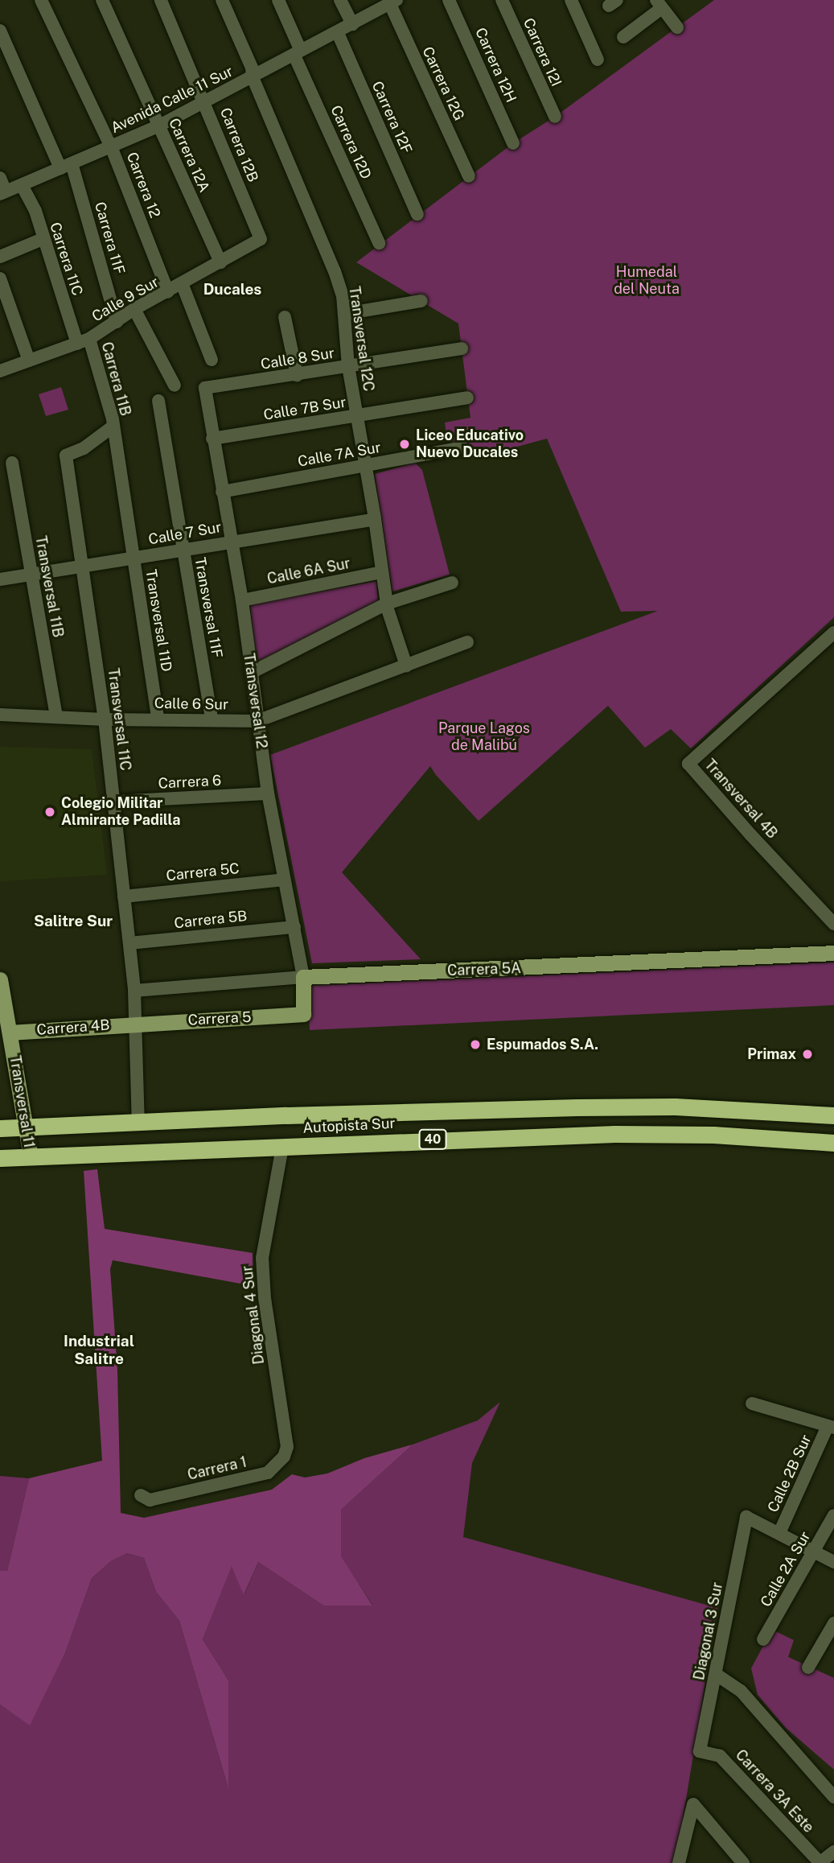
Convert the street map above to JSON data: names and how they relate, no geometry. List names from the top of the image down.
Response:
{
  "streets": {
    "highway": ["Autopista Sur", "40"],
    "main road": [
      "Transversal 12",
      "Carrera 5A",
      "Carrera 5",
      "Carrera 4B",
      "Transversal 11"
    ],
    "street": [
      "Carrera 12I",
      "Carrera 12H",
      "Carrera 12G",
      "Avenida Calle 11 Sur",
      "Carrera 12F",
      "Carrera 12D",
      "Carrera 12B",
      "Carrera 12A",
      "Carrera 12",
      "Carrera 11F",
      "Carrera 11C",
      "Calle 9 Sur",
      "Transversal 12C",
      "Calle 8 Sur",
      "Carrera 11B",
      "Calle 7B Sur",
      "Calle 7A Sur",
      "Calle 7 Sur",
      "Calle 6A Sur",
      "Transversal 11B",
      "Transversal 11F",
      "Transversal 11D",
      "Calle 6 Sur",
      "Transversal 11C",
      "Carrera 6",
      "Transversal 4B",
      "Carrera 5C",
      "Carrera 5B",
      "Diagonal 4 Sur",
      "Carrera 1",
      "Calle 2B Sur",
      "Calle 2A Sur",
      "Diagonal 3 Sur",
      "Carrera 3A Este"
    ]
  },
  "crossings": [
    ["Carrera 12G", "Avenida Calle 11 Sur"],
    ["Avenida Calle 11 Sur", "Carrera 12F"],
    ["Avenida Calle 11 Sur", "Carrera 12D"],
    ["Avenida Calle 11 Sur", "Carrera 12B"],
    ["Avenida Calle 11 Sur", "Carrera 12A"],
    ["Avenida Calle 11 Sur", "Carrera 12"],
    ["Avenida Calle 11 Sur", "Carrera 11F"],
    ["Avenida Calle 11 Sur", "Carrera 11C"],
    ["Avenida Calle 11 Sur", "Transversal 12C"],
    ["Carrera 12B", "Calle 9 Sur"],
    ["Carrera 12A", "Calle 9 Sur"],
    ["Carrera 12", "Calle 9 Sur"],
    ["Carrera 11F", "Calle 9 Sur"],
    ["Carrera 11C", "Calle 9 Sur"],
    ["Carrera 11C", "Carrera 11B"],
    ["Calle 9 Sur", "Carrera 11B"],
    ["Transversal 12C", "Calle 8 Sur"],
    ["Transversal 12C", "Calle 7B Sur"],
    ["Transversal 12C", "Calle 7A Sur"],
    ["Transversal 12C", "Calle 7 Sur"],
    ["Transversal 12C", "Calle 6A Sur"],
    ["Transversal 12C", "Calle 6 Sur"],
    ["Calle 8 Sur", "Transversal 12"],
    ["Carrera 11B", "Transversal 11D"],
    ["Carrera 11B", "Transversal 11C"],
    ["Calle 7B Sur", "Transversal 12"],
    ["Calle 7A Sur", "Transversal 12"],
    ["Calle 7 Sur", "Transversal 11B"],
    ["Calle 7 Sur", "Transversal 11F"],
    ["Calle 7 Sur", "Transversal 11D"],
    ["Calle 7 Sur", "Transversal 12"],
    ["Calle 7 Sur", "Transversal 11C"],
    ["Calle 6A Sur", "Transversal 12"],
    ["Transversal 11B", "Calle 6 Sur"],
    ["Transversal 11F", "Calle 6 Sur"],
    ["Transversal 11D", "Calle 6 Sur"],
    ["Transversal 11D", "Transversal 11C"],
    ["Transversal 12", "Calle 6 Sur"],
    ["Transversal 12", "Carrera 6"],
    ["Transversal 12", "Carrera 5C"],
    ["Transversal 12", "Carrera 5B"],
    ["Transversal 12", "Carrera 5A"],
    ["Transversal 12", "Carrera 5"],
    ["Calle 6 Sur", "Transversal 11C"],
    ["Transversal 11C", "Carrera 6"],
    ["Transversal 11C", "Carrera 5C"],
    ["Transversal 11C", "Carrera 5B"],
    ["Transversal 11C", "Carrera 5A"],
    ["Transversal 11C", "Carrera 5"],
    ["Transversal 11C", "Carrera 4B"],
    ["Transversal 11C", "Autopista Sur"],
    ["Carrera 5", "Carrera 4B"],
    ["Carrera 4B", "Transversal 11"],
    ["Transversal 11", "Autopista Sur"],
    ["Autopista Sur", "Diagonal 4 Sur"],
    ["Diagonal 4 Sur", "Carrera 1"],
    ["Calle 2B Sur", "Diagonal 3 Sur"],
    ["Diagonal 3 Sur", "Carrera 3A Este"]
  ],
  "districts": ["Ducales", "Salitre Sur", "Industrial Salitre"],
  "parks": ["Humedal del Neuta", "Parque Lagos de Malibú"],
  "places": [
    "Liceo Educativo Nuevo Ducales",
    "Colegio Militar Almirante Padilla",
    "Espumados S.A.",
    "Primax"
  ]
}
